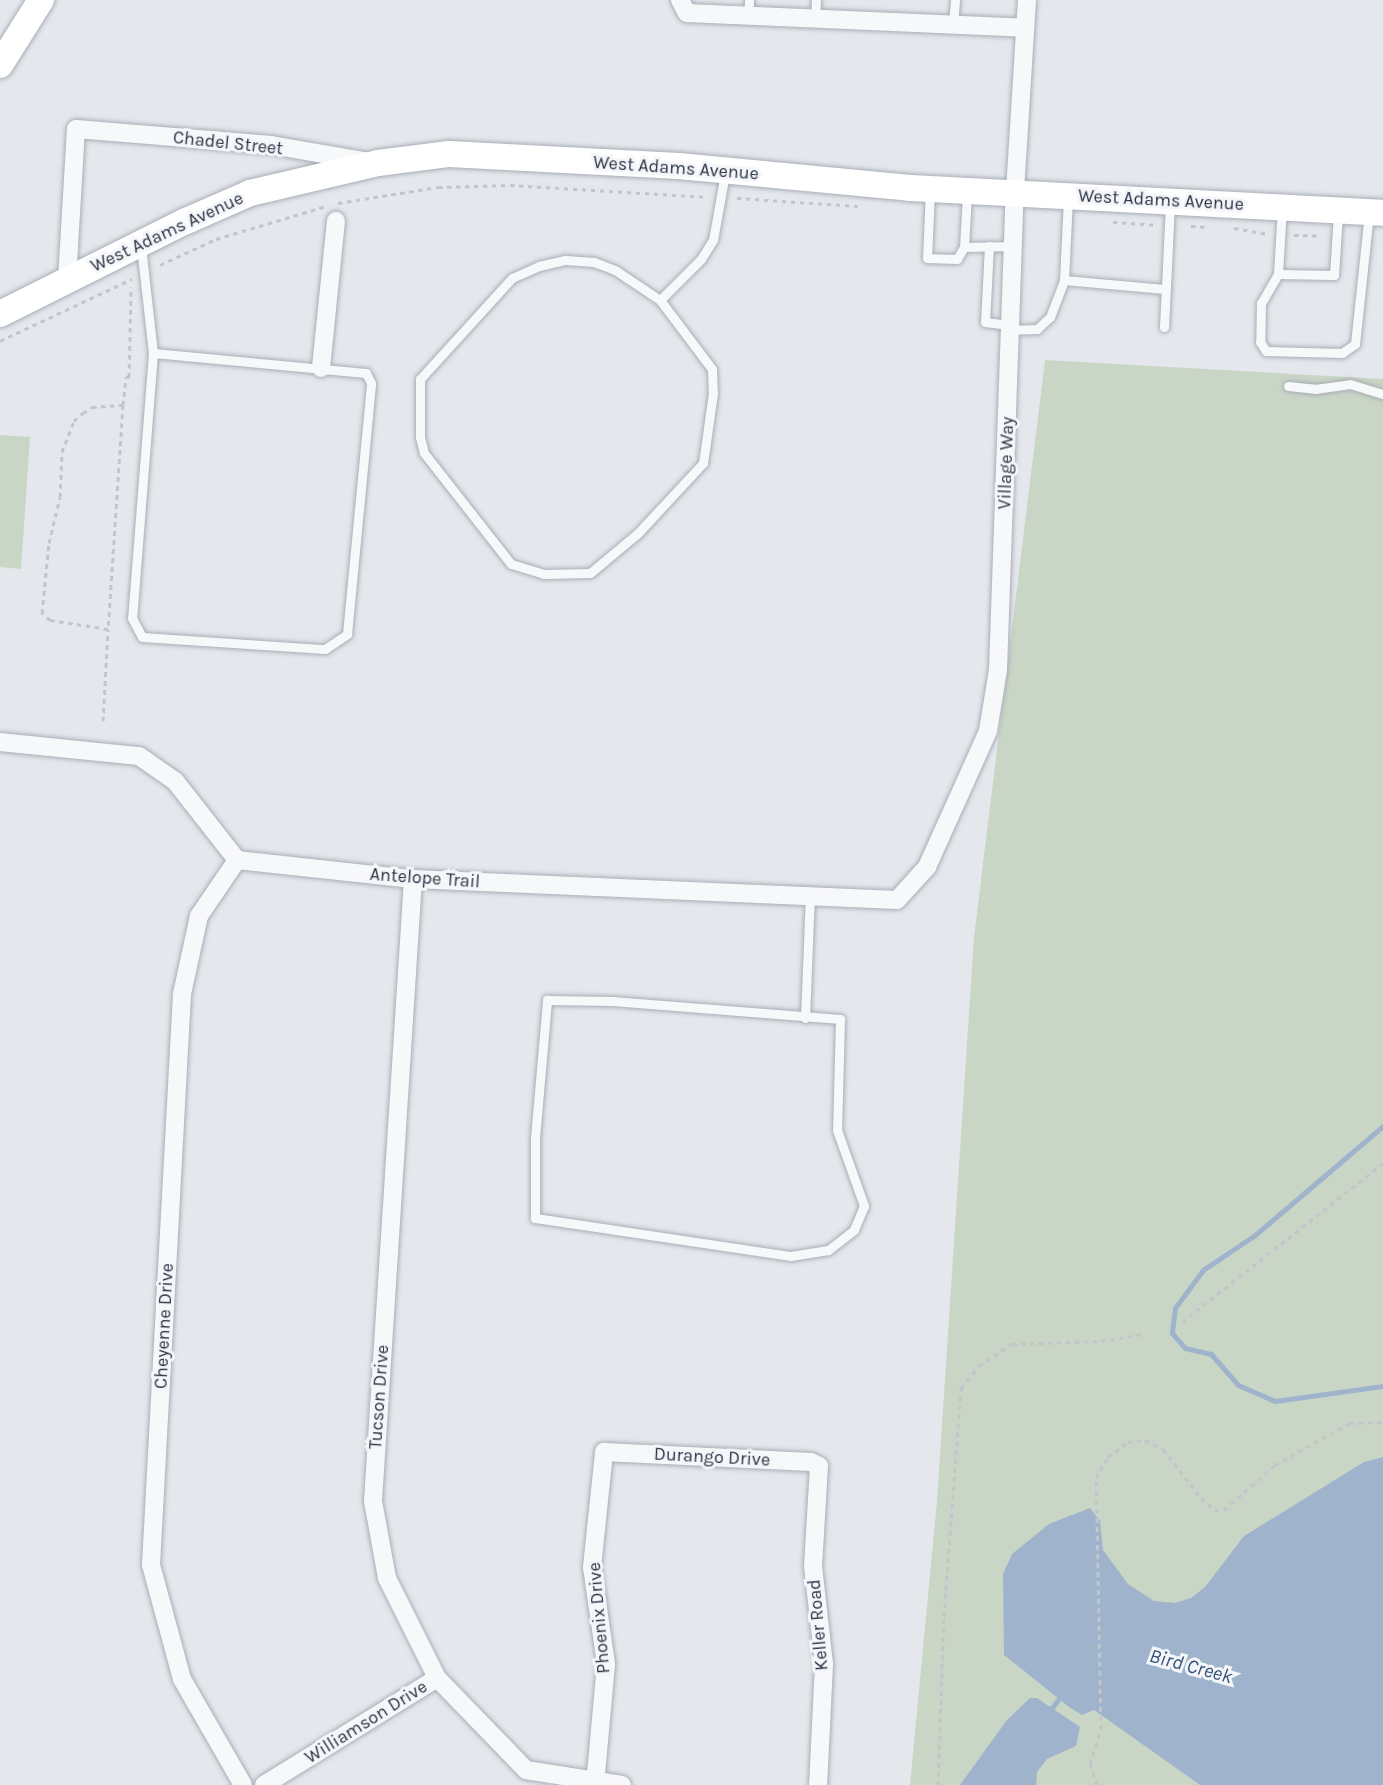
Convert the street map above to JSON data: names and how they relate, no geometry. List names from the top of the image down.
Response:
{
  "streets": {
    "main road": ["West Adams Avenue"],
    "street": [
      "Chadel Street",
      "Village Way",
      "Antelope Trail",
      "Cheyenne Drive",
      "Tucson Drive",
      "Durango Drive",
      "Phoenix Drive",
      "Keller Road",
      "Williamson Drive"
    ]
  },
  "crossings": [
    ["Chadel Street", "West Adams Avenue"],
    ["West Adams Avenue", "Village Way"],
    ["Village Way", "Antelope Trail"],
    ["Antelope Trail", "Cheyenne Drive"],
    ["Antelope Trail", "Tucson Drive"],
    ["Tucson Drive", "Phoenix Drive"],
    ["Tucson Drive", "Williamson Drive"],
    ["Durango Drive", "Phoenix Drive"],
    ["Durango Drive", "Keller Road"]
  ],
  "water": ["Bird Creek"]
}
